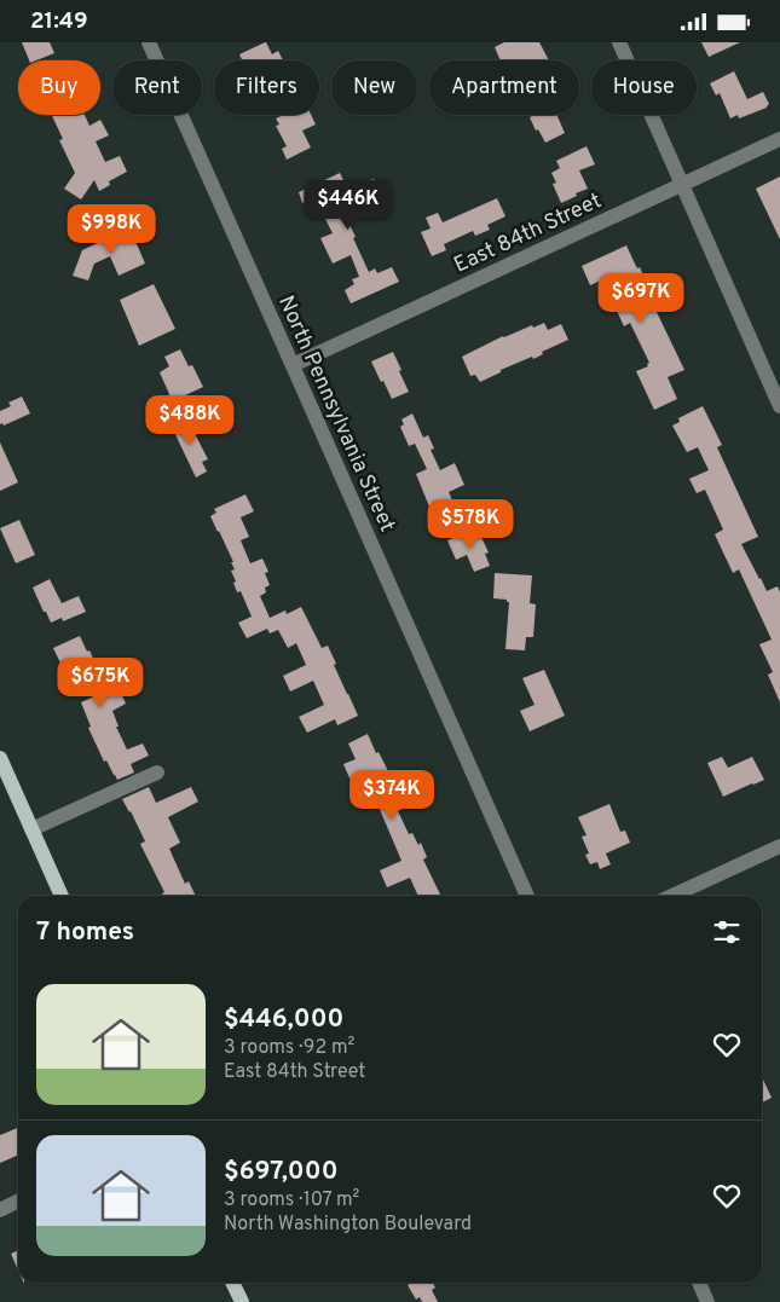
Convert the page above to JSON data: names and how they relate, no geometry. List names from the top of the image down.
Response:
{
  "streets": {
    "street": ["East 84th Street", "North Pennsylvania Street"]
  },
  "crossings": [
    ["East 84th Street", "North Pennsylvania Street"]
  ],
  "page": {
    "status": "21:49",
    "chip": [
      "Buy",
      "Rent",
      "Filters",
      "New",
      "Apartment",
      "House"
    ],
    "price": [
      "$446K",
      "$998K",
      "$697K",
      "$488K",
      "$578K",
      "$675K",
      "$374K"
    ],
    "heading": "7 homes",
    "list": [
      {
        "name": "$446,000",
        "note": "3 rooms · 92 m² · East 84th Street"
      },
      {
        "name": "$697,000",
        "note": "3 rooms · 107 m² · North Washington Boulevard"
      }
    ]
  }
}
